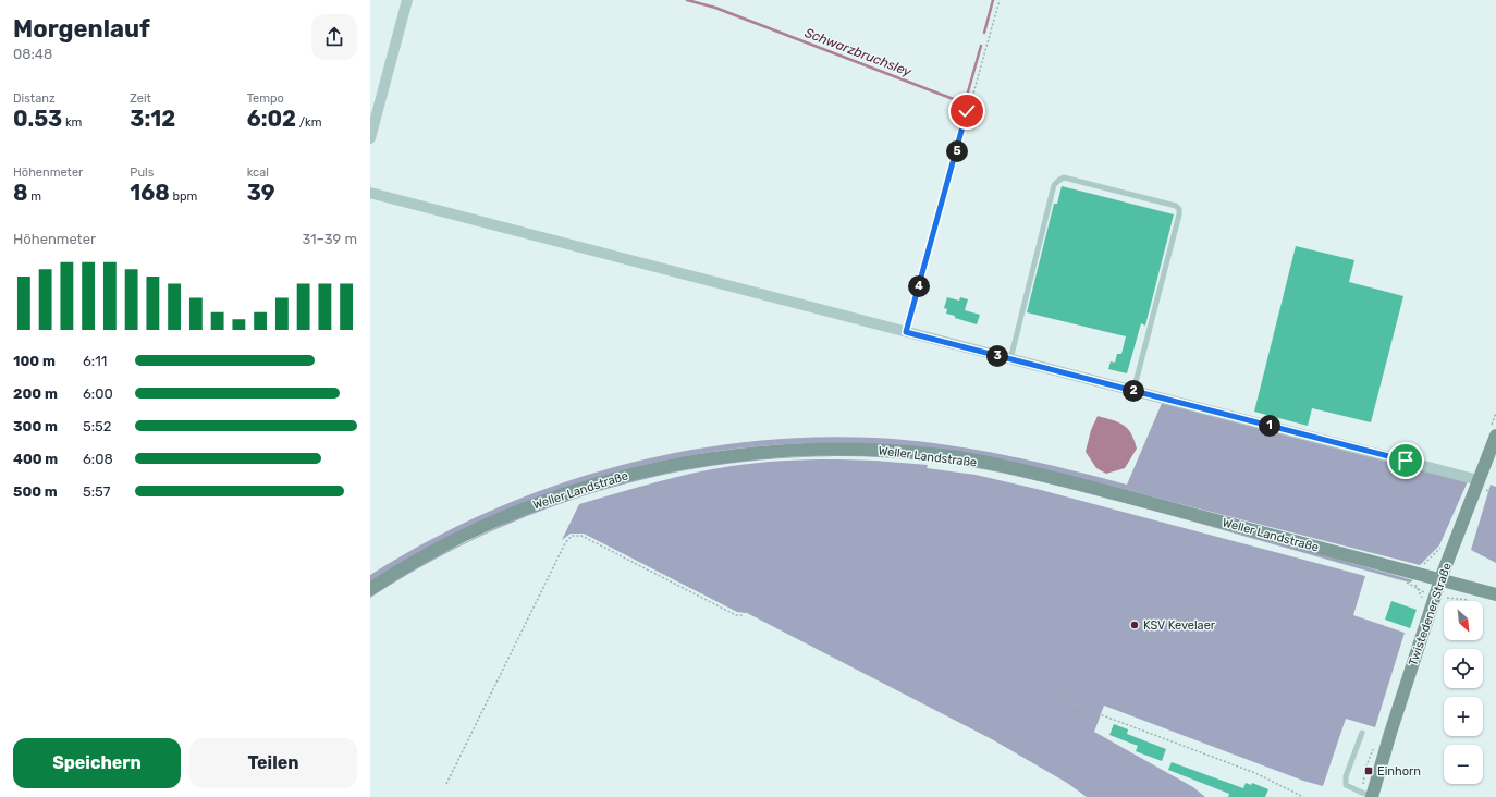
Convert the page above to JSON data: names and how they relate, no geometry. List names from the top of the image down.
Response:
{
  "streets": {
    "main road": ["Weller Landstraße", "Twistedener Straße"]
  },
  "crossings": [
    ["Weller Landstraße", "Twistedener Straße"]
  ],
  "water": ["Schwarzbruchsley"],
  "places": {
    "other": ["KSV Kevelaer"],
    "transit": ["Einhorn"]
  },
  "north": "bottom right",
  "page": {
    "heading": ["Morgenlauf", "08:48"],
    "stats": [
      ["Distanz", "0.53 km"],
      ["Zeit", "3:12"],
      ["Tempo", "6:02 /km"],
      ["Höhenmeter", "8 m"],
      ["Puls", "168 bpm"],
      ["kcal", "39"]
    ],
    "pins": [
      "5",
      "4",
      "3",
      "2",
      "1"
    ],
    "chart": ["Höhenmeter", "31–39 m"],
    "list": [
      {
        "name": "100 m",
        "note": "6:11"
      },
      {
        "name": "200 m",
        "note": "6:00"
      },
      {
        "name": "300 m",
        "note": "5:52"
      },
      {
        "name": "400 m",
        "note": "6:08"
      },
      {
        "name": "500 m",
        "note": "5:57"
      }
    ],
    "map_buttons": ["+", "−"],
    "buttons": ["Speichern", "Teilen"]
  }
}
